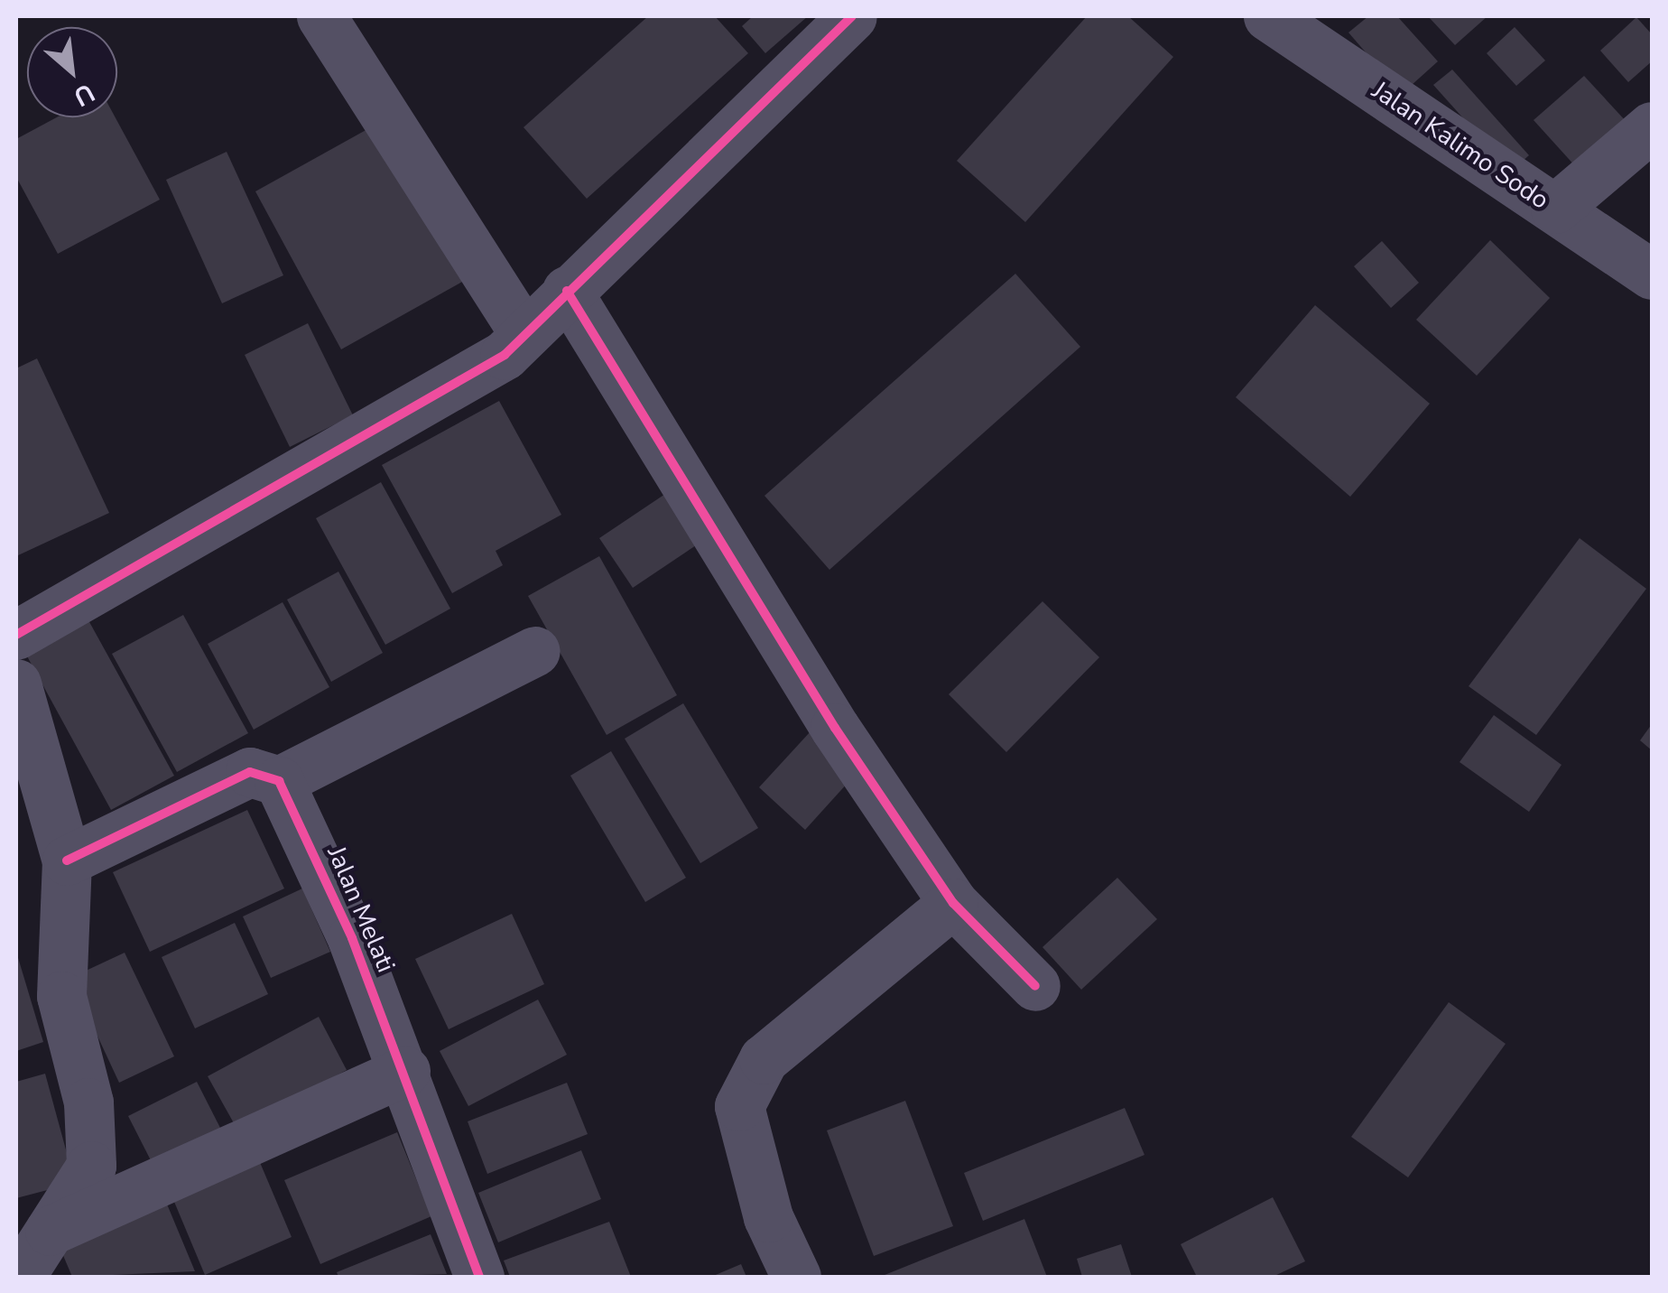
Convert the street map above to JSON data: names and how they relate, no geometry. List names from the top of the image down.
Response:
{
  "streets": {
    "street": ["Jalan Kalimo Sodo", "Jalan Melati"]
  },
  "north": "bottom right"
}
